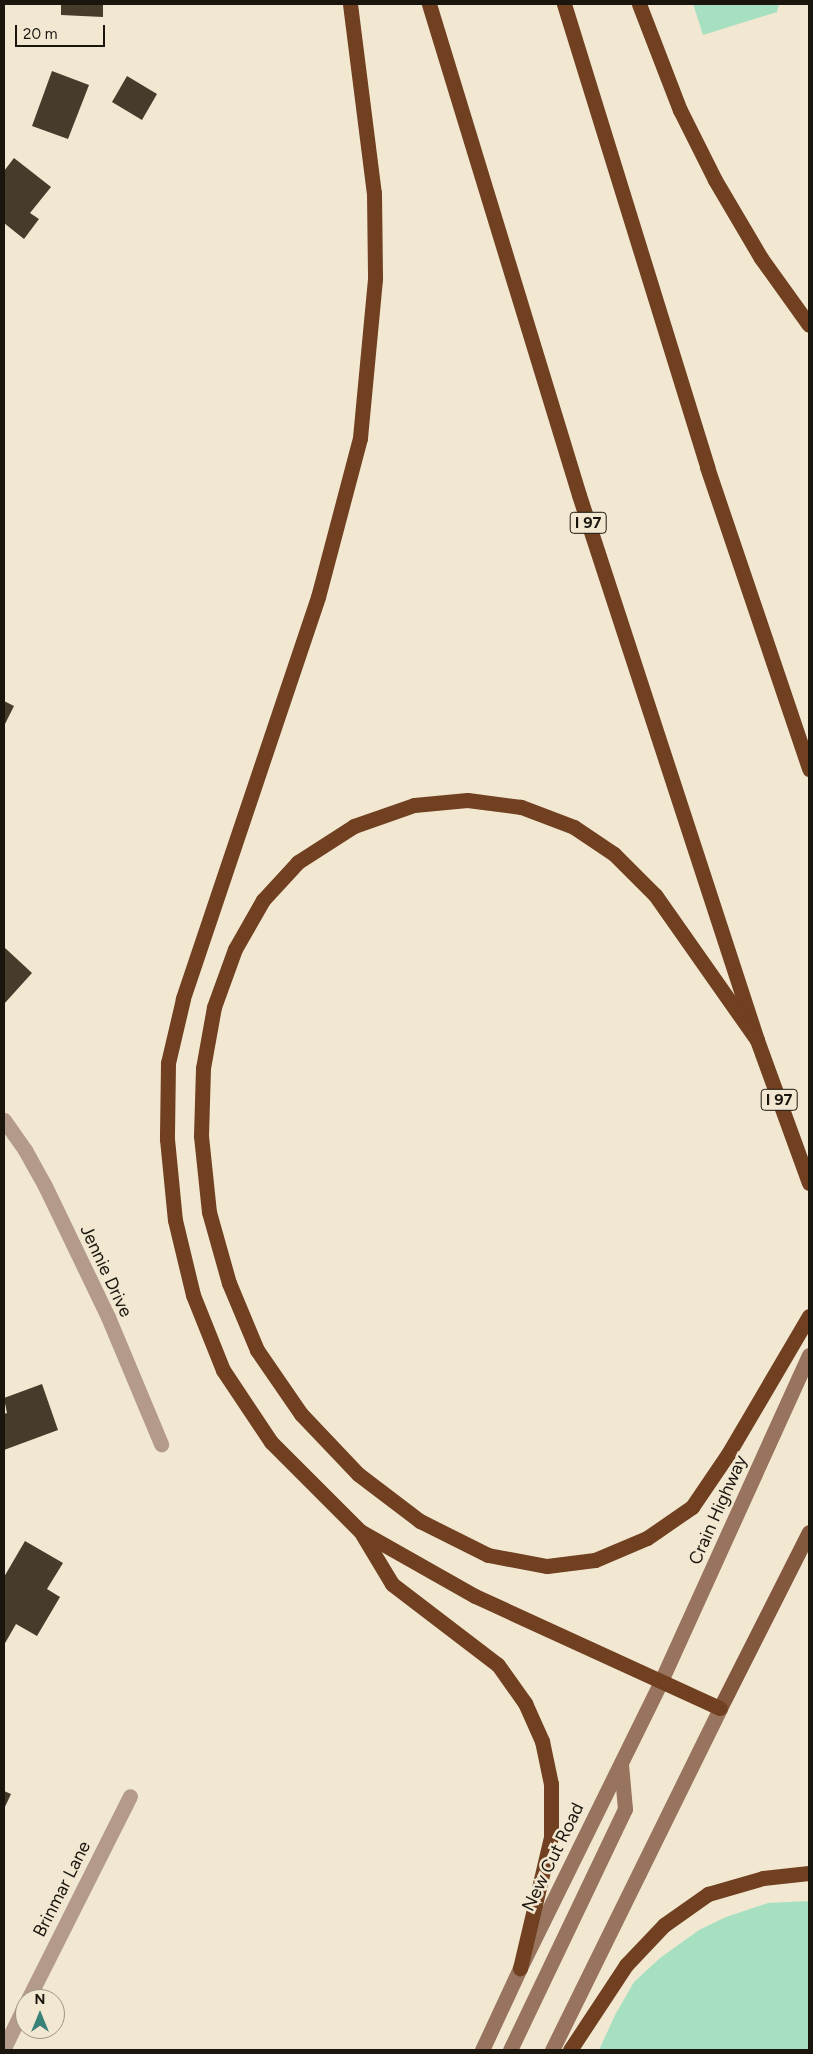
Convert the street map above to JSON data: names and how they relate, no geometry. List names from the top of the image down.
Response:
{
  "streets": {
    "highway": ["I 97"],
    "street": [
      "Jennie Drive",
      "Crain Highway",
      "New Cut Road",
      "Brinmar Lane"
    ]
  },
  "crossings": [
    ["Crain Highway", "New Cut Road"]
  ],
  "scale_bar": "20 m",
  "north": "top"
}
